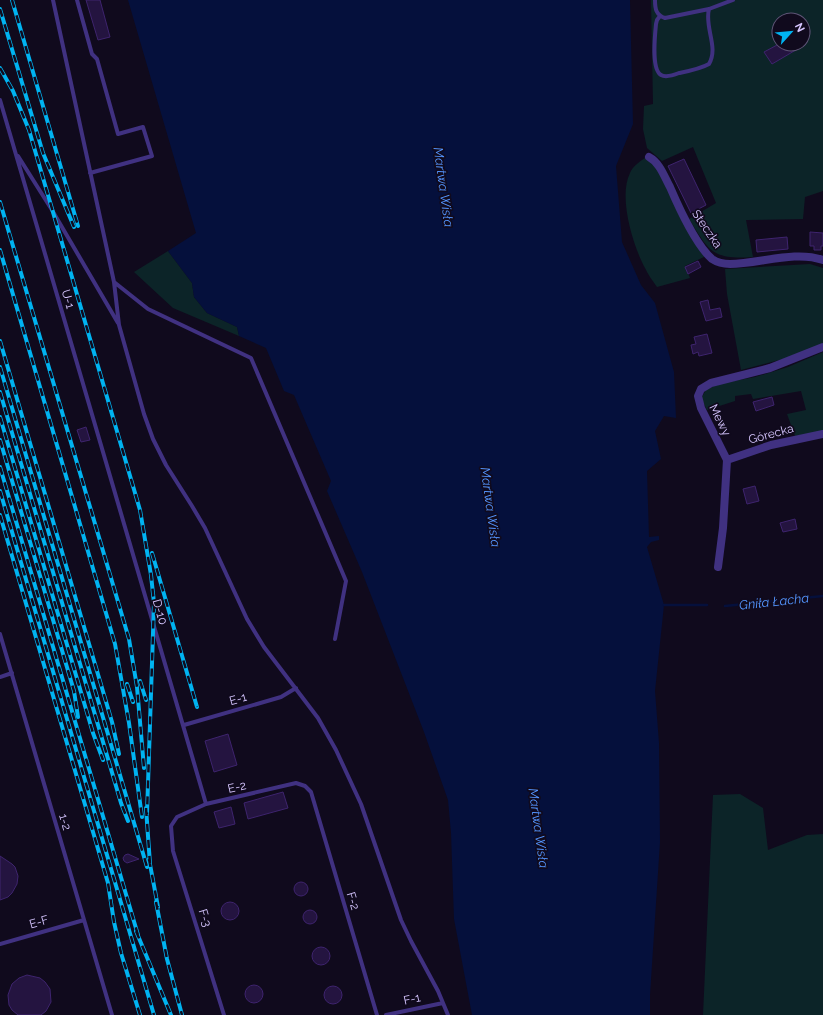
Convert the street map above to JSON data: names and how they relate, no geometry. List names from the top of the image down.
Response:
{
  "streets": {
    "street": ["Steczka", "Mewy", "Górecka"],
    "lane": [
      "U-1",
      "D-10",
      "E-1",
      "E-2",
      "1-2",
      "F-2",
      "F-3",
      "E-F",
      "F-1"
    ]
  },
  "crossings": [
    ["U-1", "D-10"],
    ["Mewy", "Górecka"],
    ["D-10", "E-1"],
    ["D-10", "E-2"],
    ["E-2", "F-2"],
    ["E-2", "F-3"],
    ["1-2", "E-F"]
  ],
  "water": ["Martwa Wisła", "Gniła Łacha"],
  "north": "top right"
}
